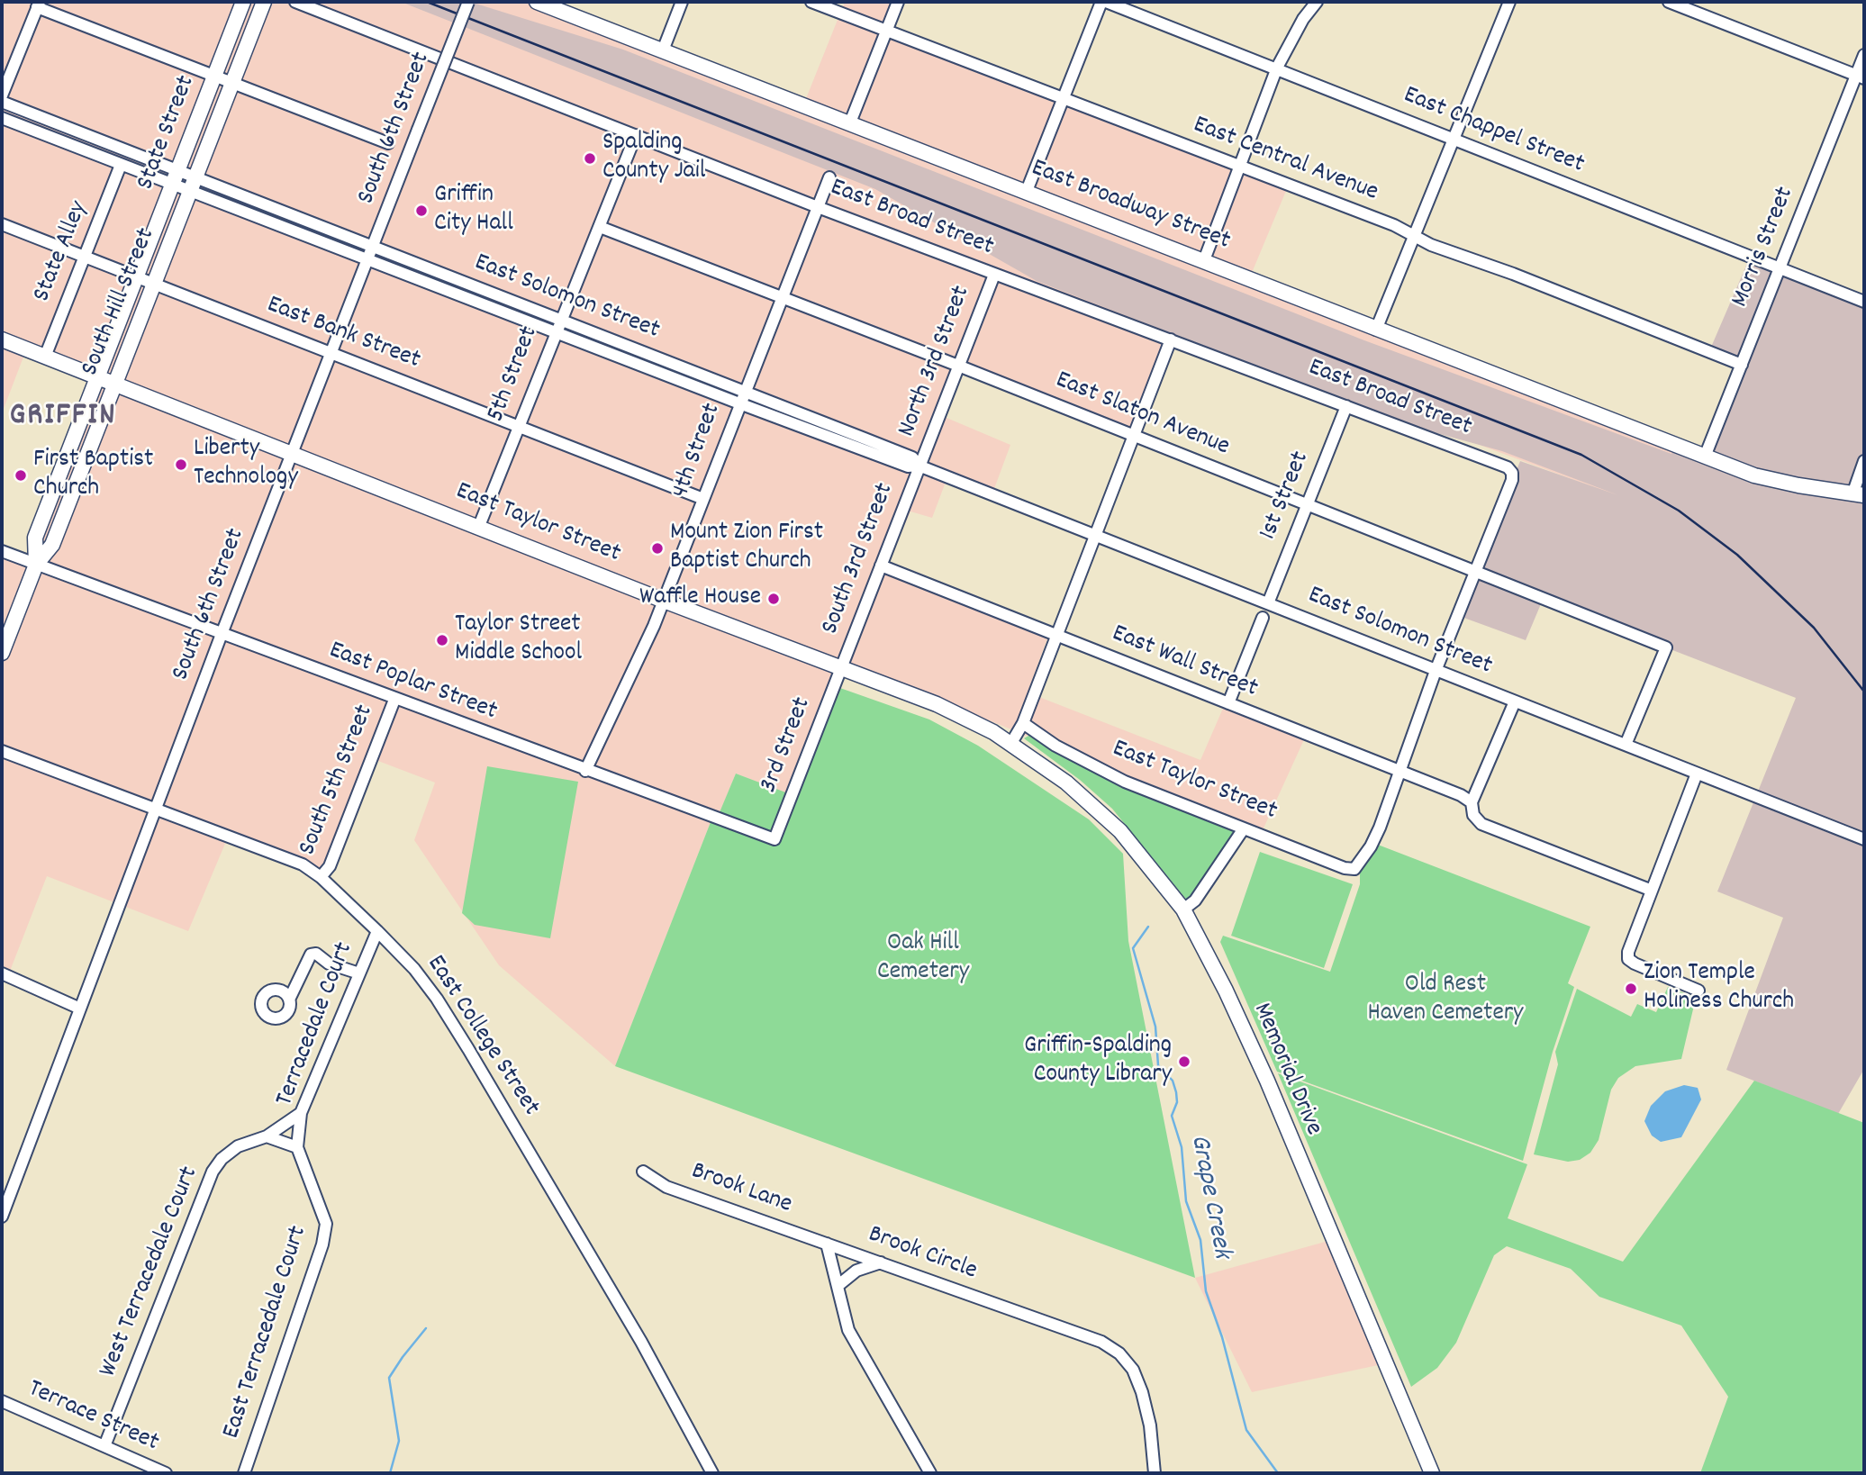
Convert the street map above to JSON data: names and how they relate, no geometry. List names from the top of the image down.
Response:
{
  "streets": {
    "main road": [
      "State Street",
      "East Broadway Street",
      "South Hill Street",
      "East Taylor Street",
      "Memorial Drive"
    ],
    "street": [
      "South 6th Street",
      "East Chappel Street",
      "East Central Avenue",
      "East Broad Street",
      "Morris Street",
      "State Alley",
      "East Solomon Street",
      "East Bank Street",
      "North 3rd Street",
      "5th Street",
      "East Slaton Avenue",
      "4th Street",
      "1st Street",
      "South 3rd Street",
      "East Wall Street",
      "East Poplar Street",
      "3rd Street",
      "South 5th Street",
      "Terracedale Court",
      "East College Street",
      "Brook Lane",
      "Brook Circle",
      "West Terracedale Court",
      "East Terracedale Court",
      "Terrace Street"
    ]
  },
  "crossings": [
    ["South 6th Street", "East Solomon Street"],
    ["South 6th Street", "East Bank Street"],
    ["South 6th Street", "East Taylor Street"],
    ["South 6th Street", "East Poplar Street"],
    ["South 6th Street", "East College Street"],
    ["East Chappel Street", "Morris Street"],
    ["State Street", "South Hill Street"],
    ["State Street", "East Bank Street"],
    ["State Street", "East Taylor Street"],
    ["State Street", "East Poplar Street"],
    ["East Central Avenue", "Morris Street"],
    ["East Broadway Street", "Morris Street"],
    ["East Broad Street", "North 3rd Street"],
    ["East Broad Street", "5th Street"],
    ["East Broad Street", "East Slaton Avenue"],
    ["East Broad Street", "4th Street"],
    ["East Broad Street", "1st Street"],
    ["State Alley", "East Bank Street"],
    ["State Alley", "East Taylor Street"],
    ["East Solomon Street", "South Hill Street"],
    ["East Solomon Street", "North 3rd Street"],
    ["East Solomon Street", "5th Street"],
    ["East Solomon Street", "East Slaton Avenue"],
    ["East Solomon Street", "4th Street"],
    ["East Solomon Street", "1st Street"],
    ["East Solomon Street", "South 3rd Street"],
    ["South Hill Street", "East Bank Street"],
    ["South Hill Street", "East Taylor Street"],
    ["South Hill Street", "East Poplar Street"],
    ["East Bank Street", "5th Street"],
    ["North 3rd Street", "East Slaton Avenue"],
    ["North 3rd Street", "South 3rd Street"],
    ["5th Street", "East Slaton Avenue"],
    ["5th Street", "East Taylor Street"],
    ["East Slaton Avenue", "4th Street"],
    ["East Slaton Avenue", "1st Street"],
    ["4th Street", "East Taylor Street"],
    ["4th Street", "East Poplar Street"],
    ["East Taylor Street", "South 3rd Street"],
    ["East Taylor Street", "East Wall Street"],
    ["East Taylor Street", "3rd Street"],
    ["East Taylor Street", "Memorial Drive"],
    ["South 3rd Street", "East Wall Street"],
    ["South 3rd Street", "3rd Street"],
    ["East Poplar Street", "3rd Street"],
    ["East Poplar Street", "South 5th Street"],
    ["South 5th Street", "East College Street"],
    ["Terracedale Court", "East College Street"],
    ["Terracedale Court", "West Terracedale Court"],
    ["Terracedale Court", "East Terracedale Court"],
    ["Brook Lane", "Brook Circle"],
    ["West Terracedale Court", "Terrace Street"]
  ],
  "districts": ["GRIFFIN"],
  "water": ["Grape Creek"],
  "parks": ["Oak Hill Cemetery", "Old Rest Haven Cemetery"],
  "places": [
    "Spalding County Jail",
    "Griffin City Hall",
    "Liberty Technology",
    "First Baptist Church",
    "Mount Zion First Baptist Church",
    "Waffle House",
    "Taylor Street Middle School",
    "Zion Temple Holiness Church",
    "Griffin-Spalding County Library"
  ]
}
